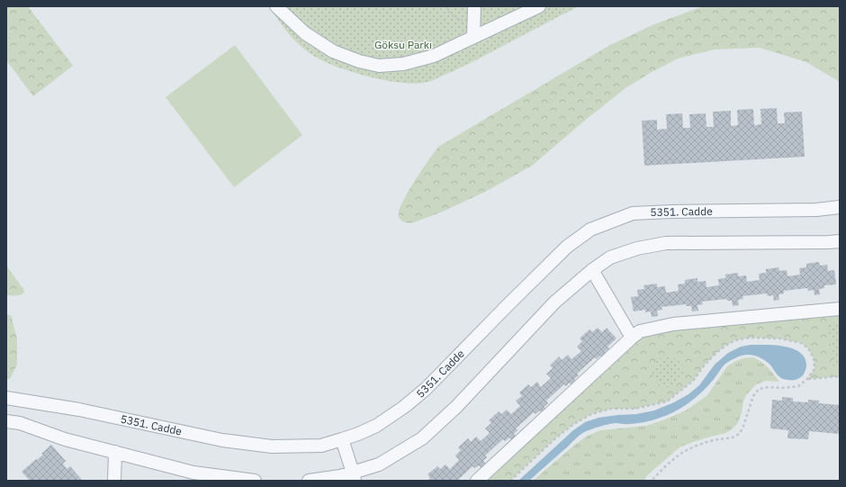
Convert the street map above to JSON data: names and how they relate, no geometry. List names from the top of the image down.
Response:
{
  "streets": {
    "street": ["5351. Cadde"]
  },
  "parks": ["Göksu Parkı"]
}
